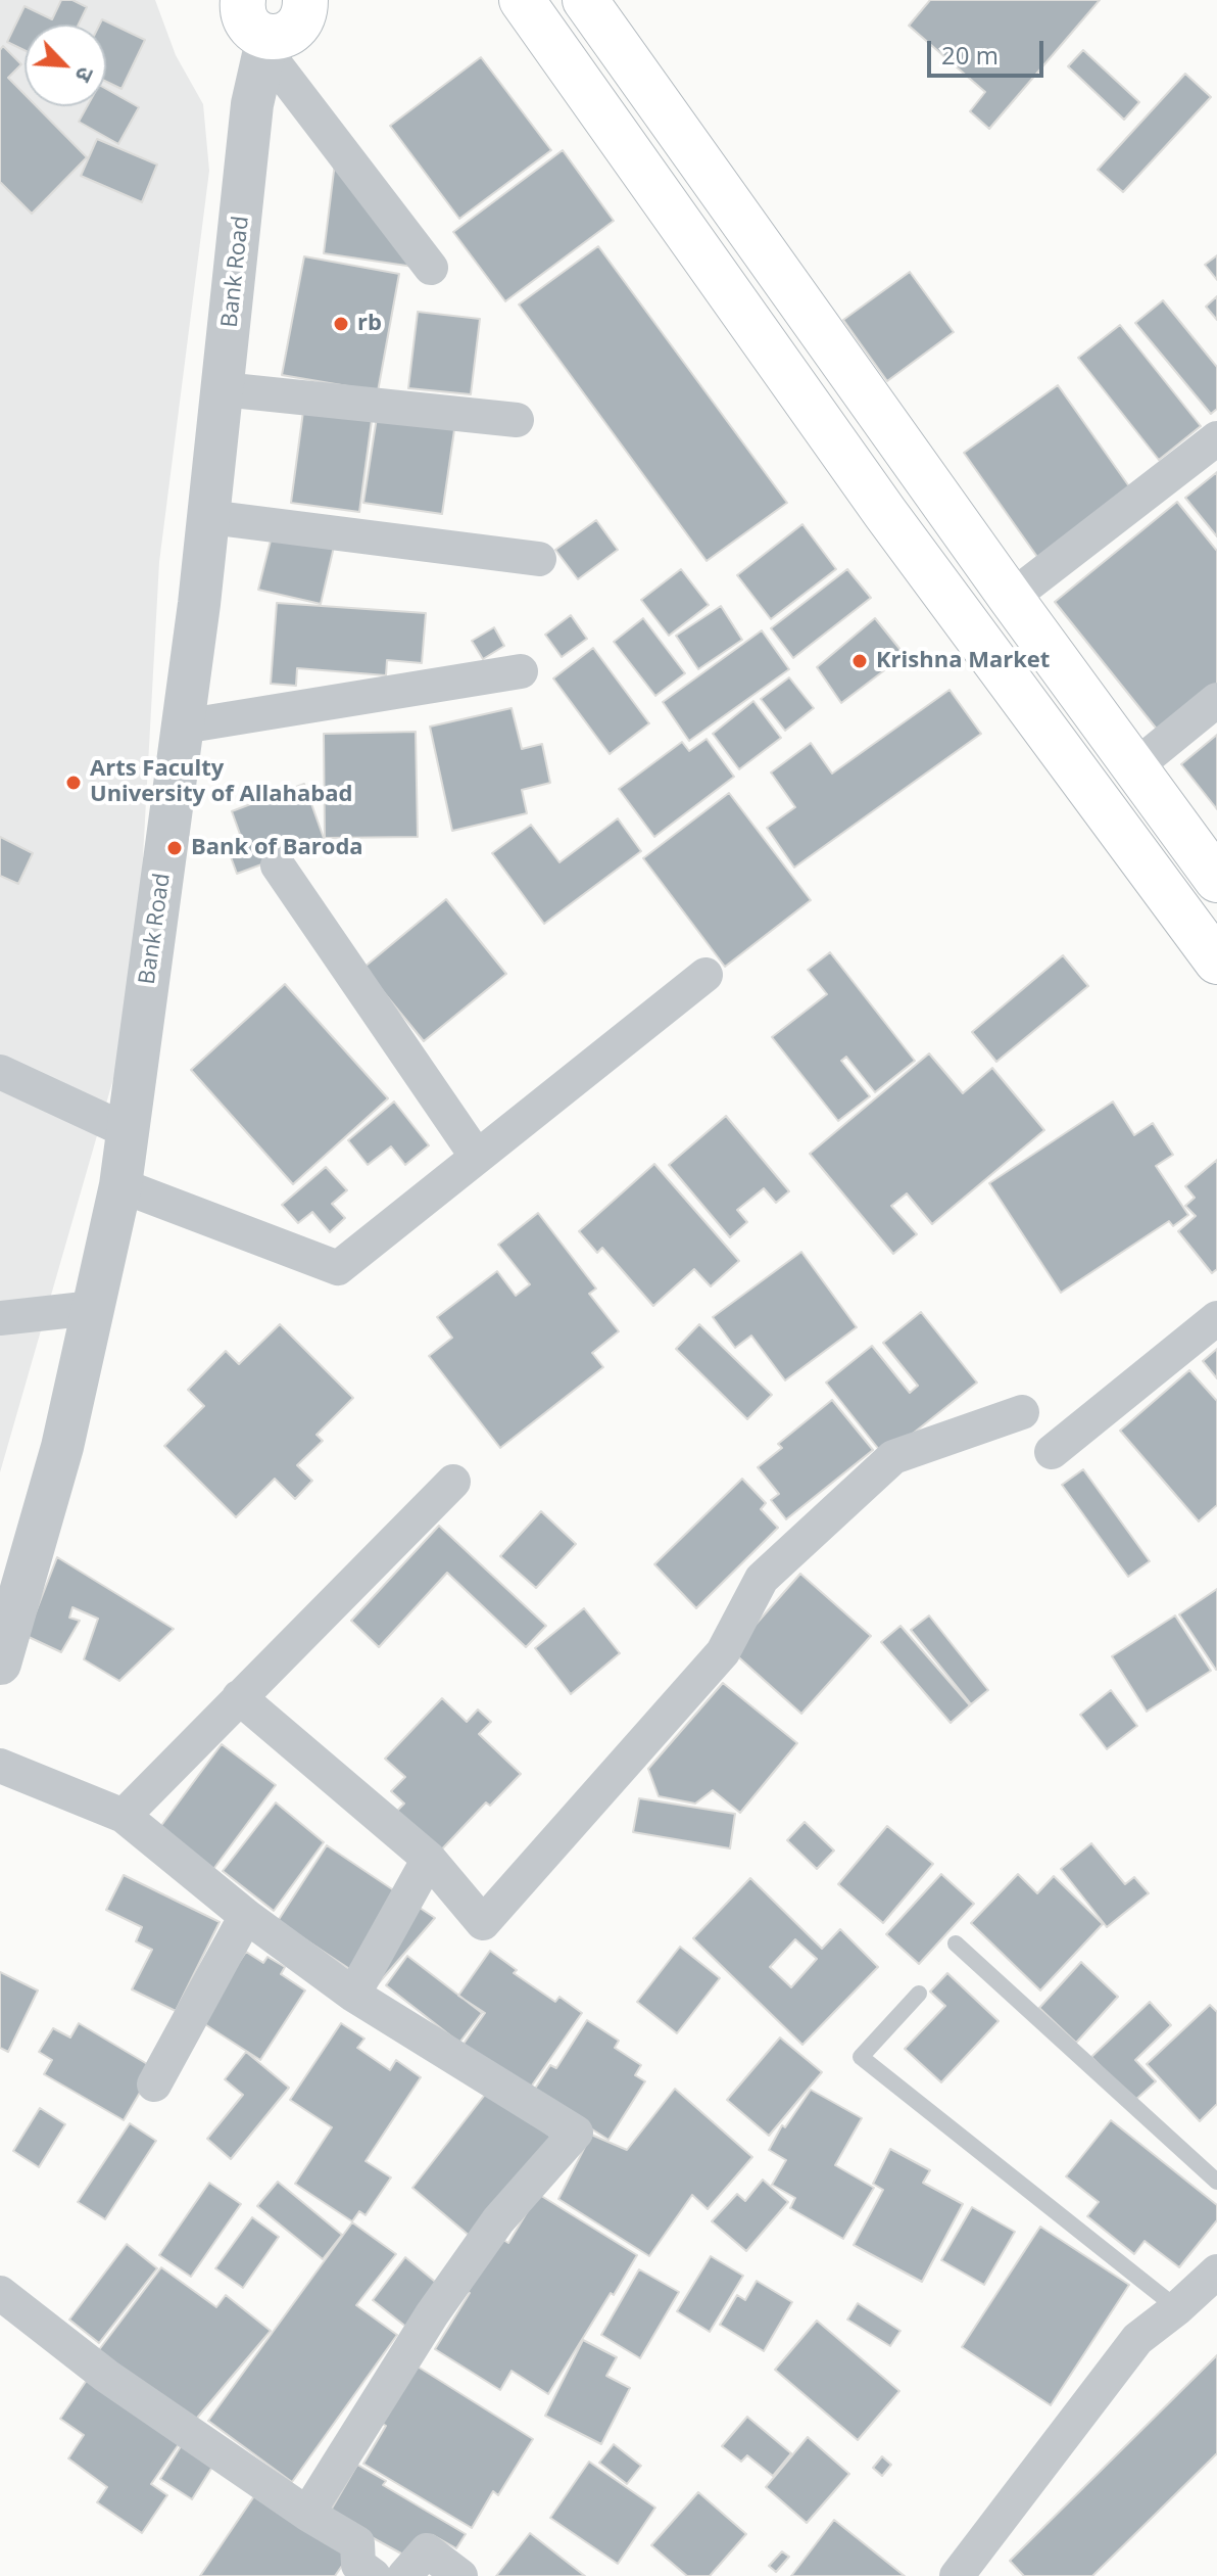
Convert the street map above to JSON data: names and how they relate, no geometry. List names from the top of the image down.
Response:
{
  "streets": {
    "street": ["Bank Road"]
  },
  "places": [
    "rb",
    "Krishna Market",
    "Arts Faculty University of Allahabad",
    "Bank of Baroda"
  ],
  "scale_bar": "20 m",
  "north": "bottom right"
}
